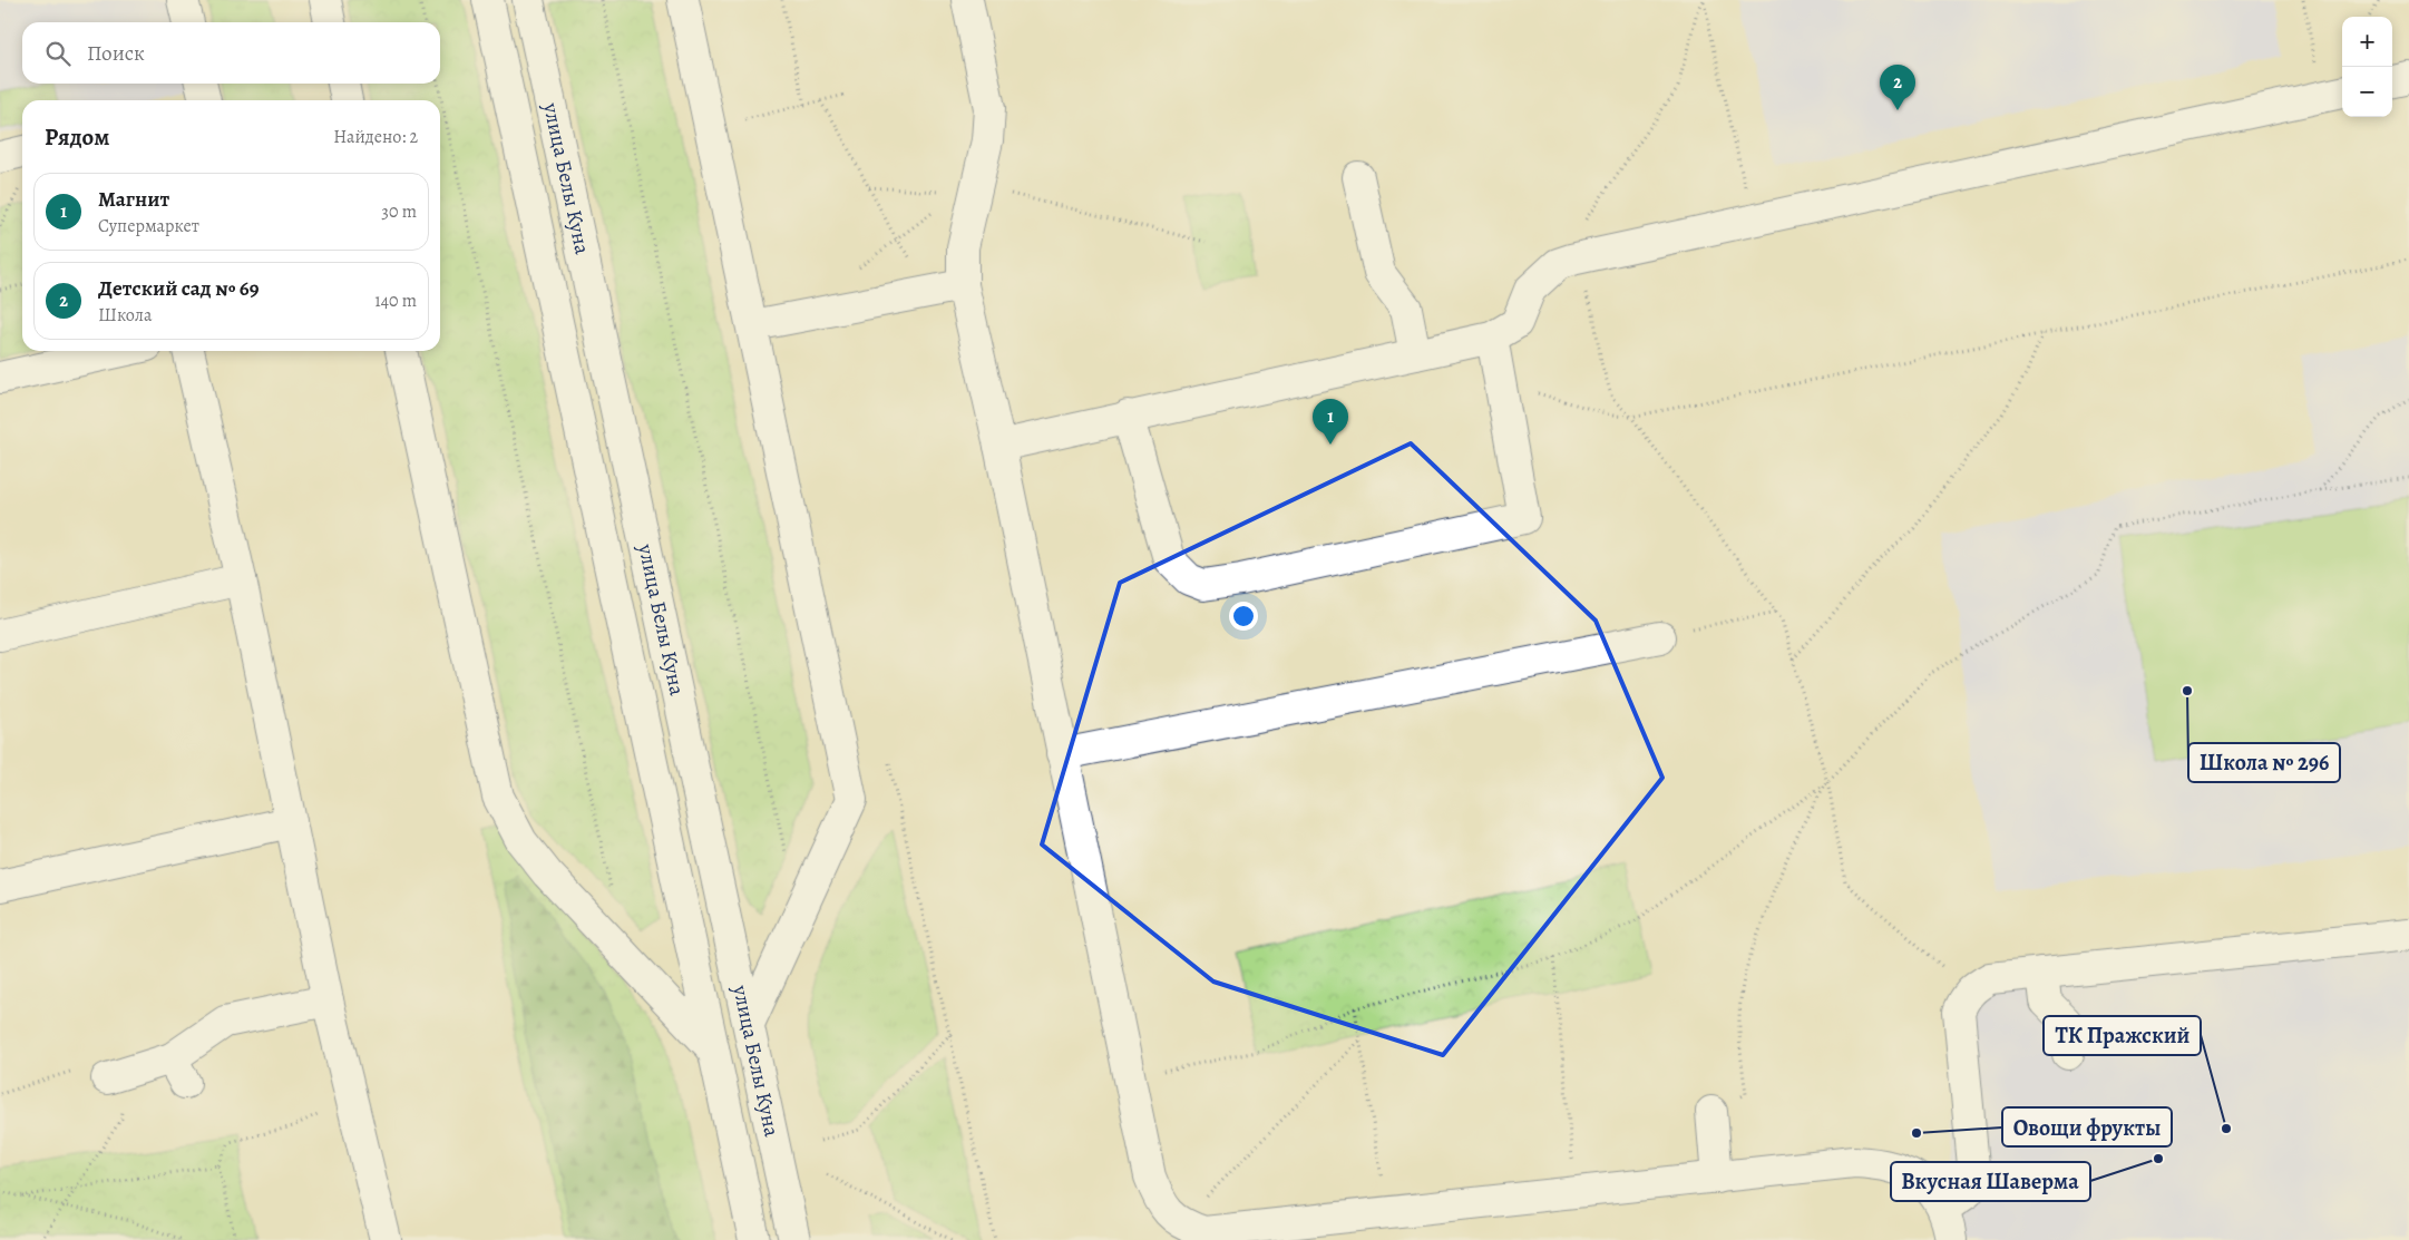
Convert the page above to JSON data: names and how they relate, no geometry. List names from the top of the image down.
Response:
{
  "streets": {
    "street": ["улица Белы Куна"]
  },
  "places": [
    "Школа № 296",
    "ТК Пражский",
    "Овощи фрукты",
    "Вкусная Шаверма"
  ],
  "page": {
    "map_buttons": ["+", "−"],
    "search": "Поиск",
    "pins": ["2", "1"],
    "heading": ["Рядом", "Найдено: 2"],
    "list": [
      {
        "mark": "1",
        "name": "Магнит",
        "note": "Супермаркет",
        "value": "30 m"
      },
      {
        "mark": "2",
        "name": "Детский сад № 69",
        "note": "Школа",
        "value": "140 m"
      }
    ]
  }
}
